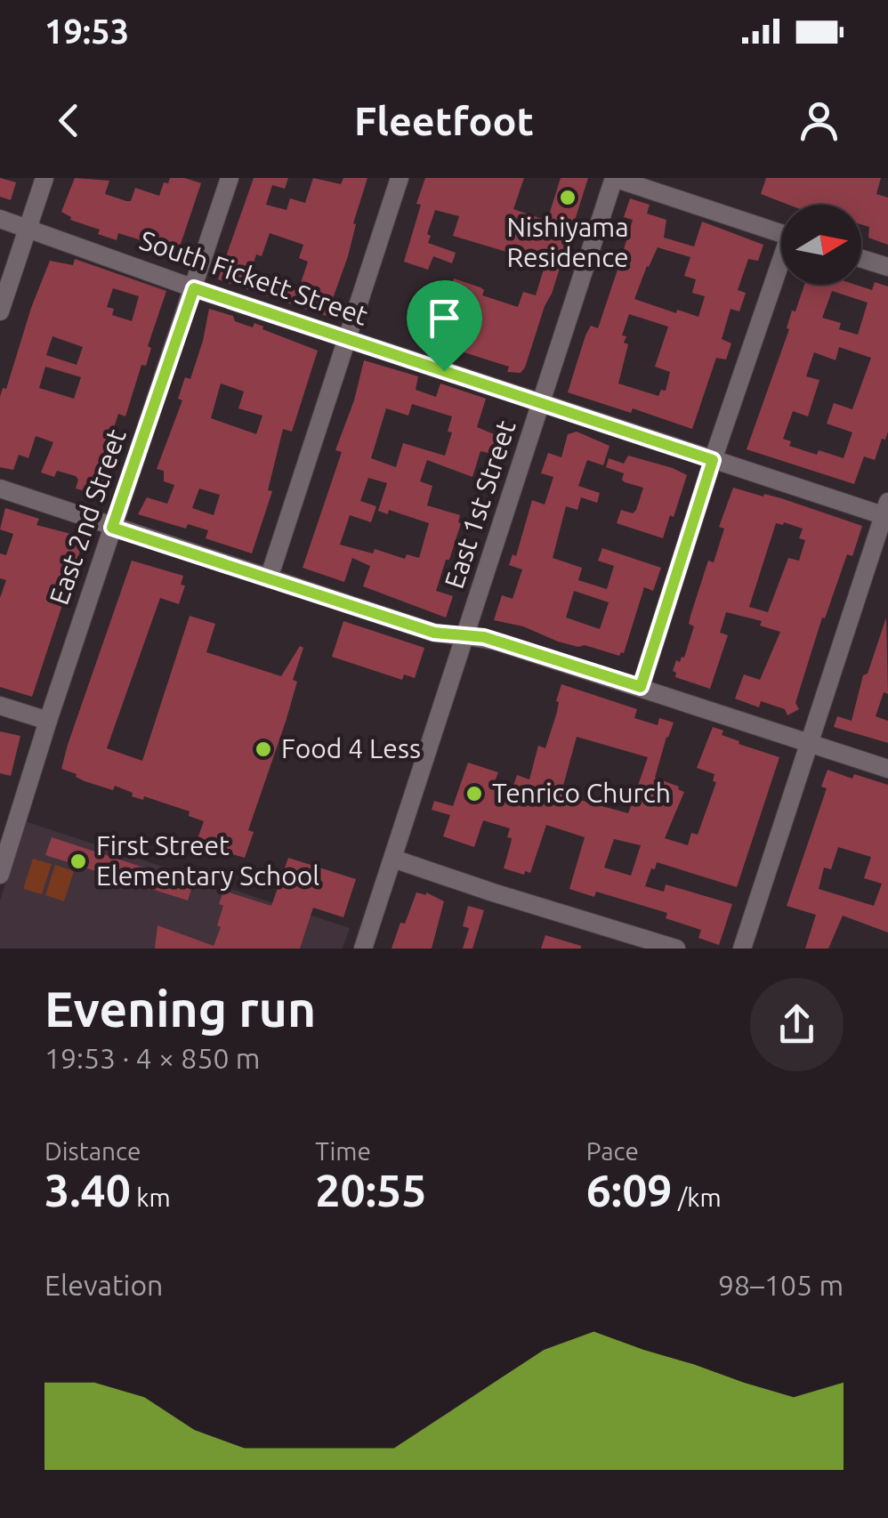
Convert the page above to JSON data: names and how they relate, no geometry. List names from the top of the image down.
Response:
{
  "streets": {
    "street": ["South Fickett Street", "East 1st Street", "East 2nd Street"]
  },
  "crossings": [
    ["South Fickett Street", "East 1st Street"],
    ["South Fickett Street", "East 2nd Street"]
  ],
  "places": [
    "Nishiyama Residence",
    "Food 4 Less",
    "Tenrico Church",
    "First Street Elementary School"
  ],
  "north": "right",
  "page": {
    "status": "19:53",
    "header": "Fleetfoot",
    "heading": ["Evening run", "19:53 · 4 × 850 m"],
    "stats": [
      ["Distance", "3.40 km"],
      ["Time", "20:55"],
      ["Pace", "6:09 /km"]
    ],
    "chart": ["Elevation", "98–105 m"]
  }
}
